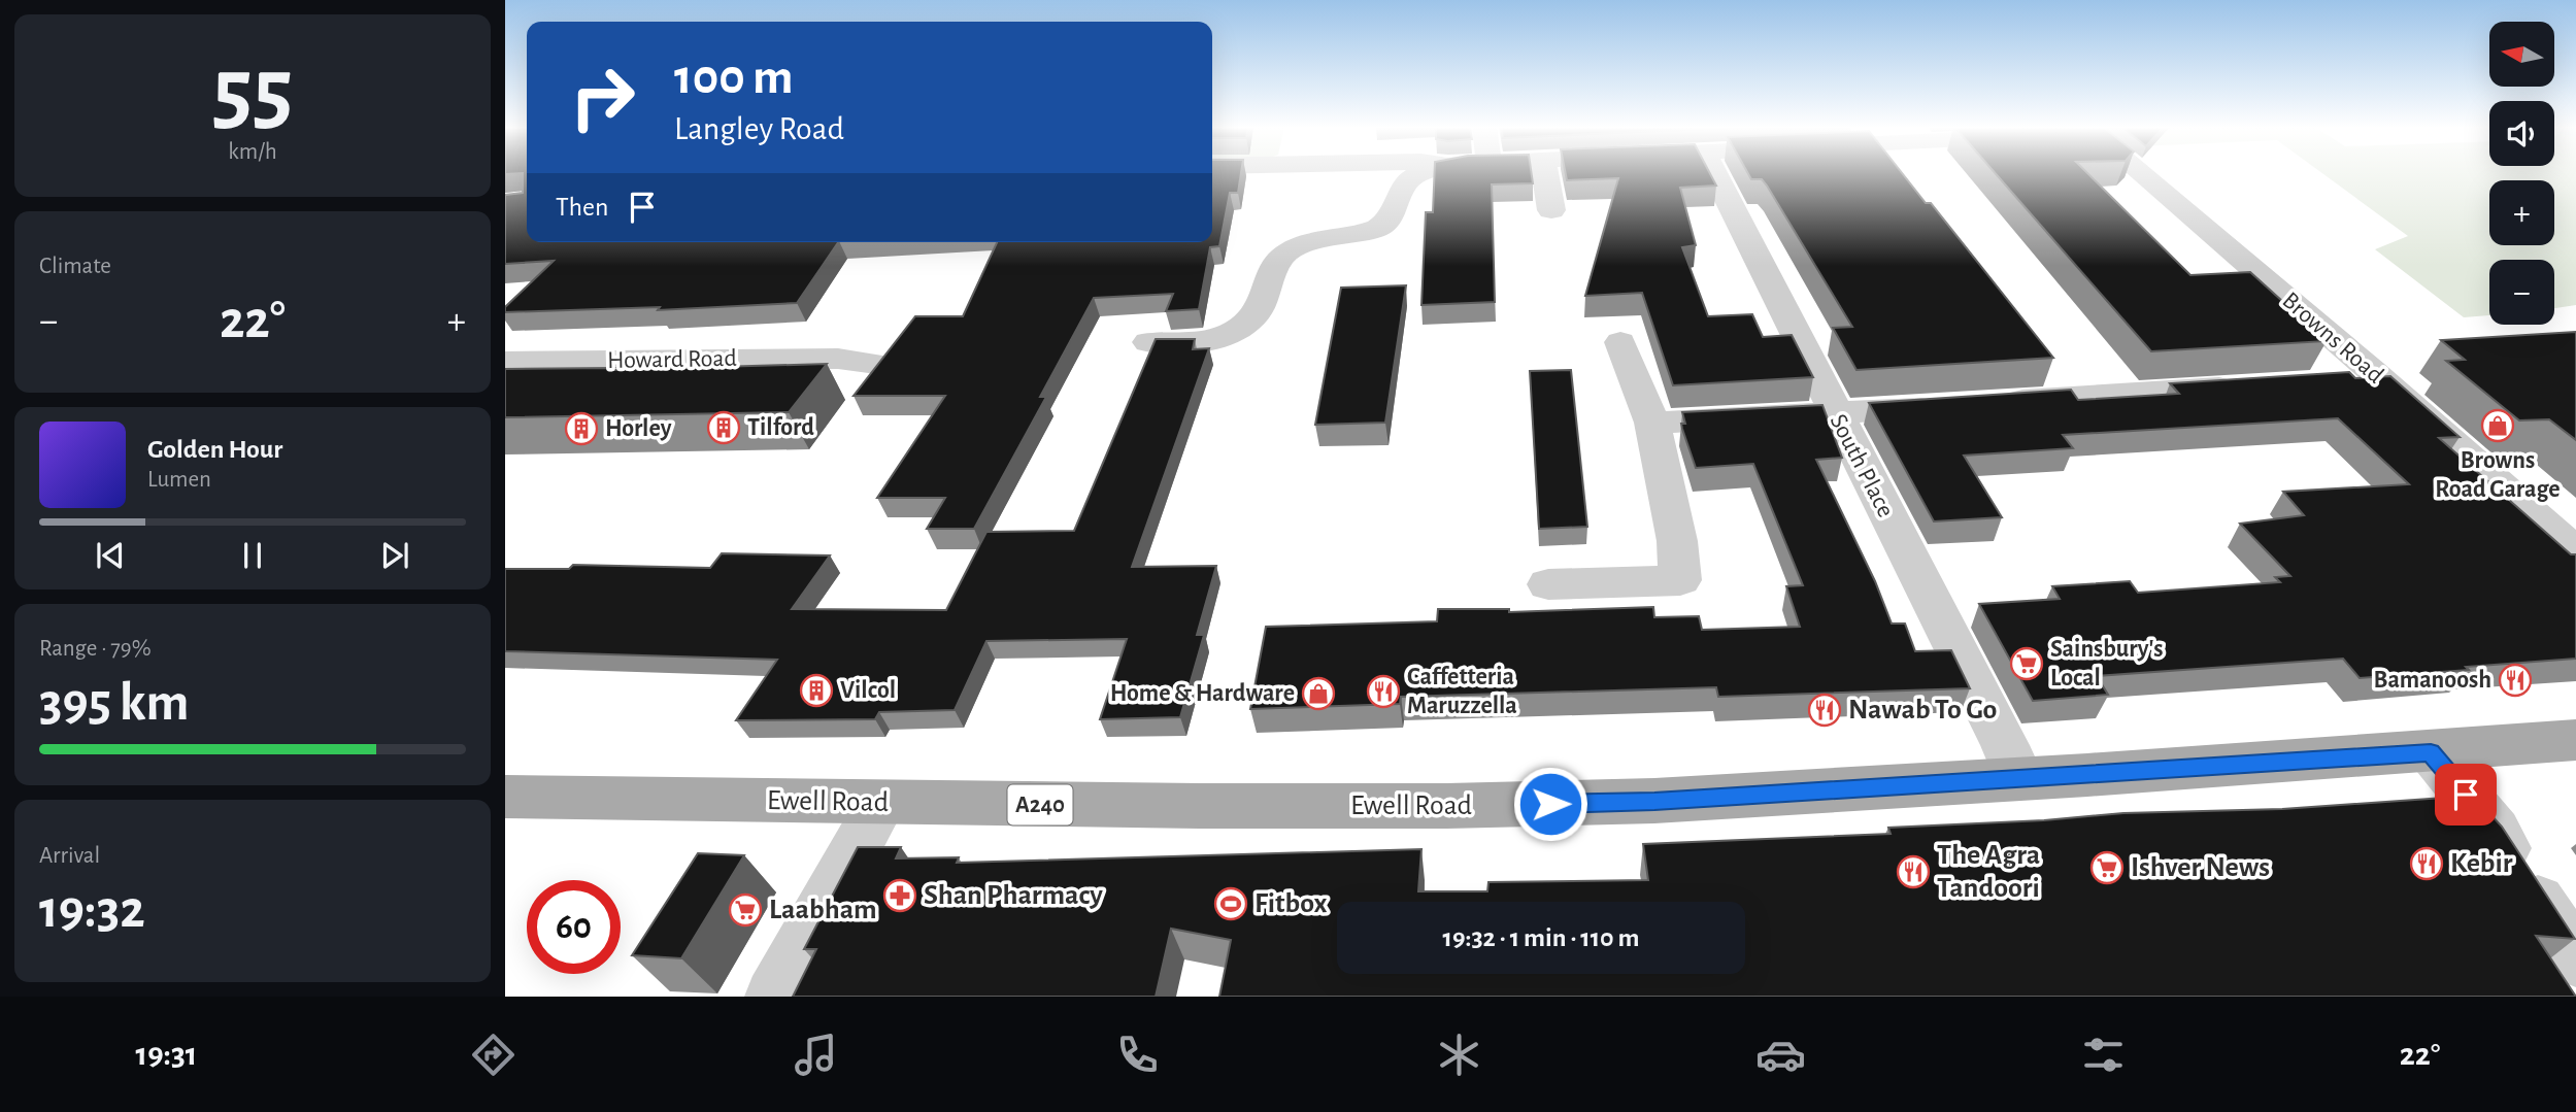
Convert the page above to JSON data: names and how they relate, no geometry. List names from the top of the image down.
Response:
{
  "streets": {
    "main road": ["Ewell Road", "A240"],
    "street": ["Browns Road", "Howard Road", "South Place"]
  },
  "crossings": [
    ["South Place", "Ewell Road"]
  ],
  "places": {
    "shop": ["Browns Road Garage", "Home & Hardware"],
    "building": ["Tilford", "Horley", "Vilcol"],
    "supermarket": ["Sainsbury's Local", "Ishver News", "Laabham"],
    "restaurant": [
      "Bamanoosh",
      "Caffetteria Maruzzella",
      "Nawab To Go",
      "Kebir",
      "The Agra Tandoori"
    ],
    "pharmacy": ["Shan Pharmacy"],
    "sports": ["Fitbox"]
  },
  "north": "left",
  "page": {
    "tile": [
      ["55", "km/h"],
      "Climate",
      ["Range · 79%", "395 km"],
      ["Arrival", "19:32"]
    ],
    "map_buttons": ["+", "−"],
    "turn": ["100 m", "Langley Road"],
    "then": "Then",
    "heat": ["−", "22°", "+"],
    "song": ["Golden Hour", "Lumen"],
    "limit": "60",
    "trip": "19:32 · 1 min · 110 m",
    "tabs": ["19:31", "22°"]
  }
}
